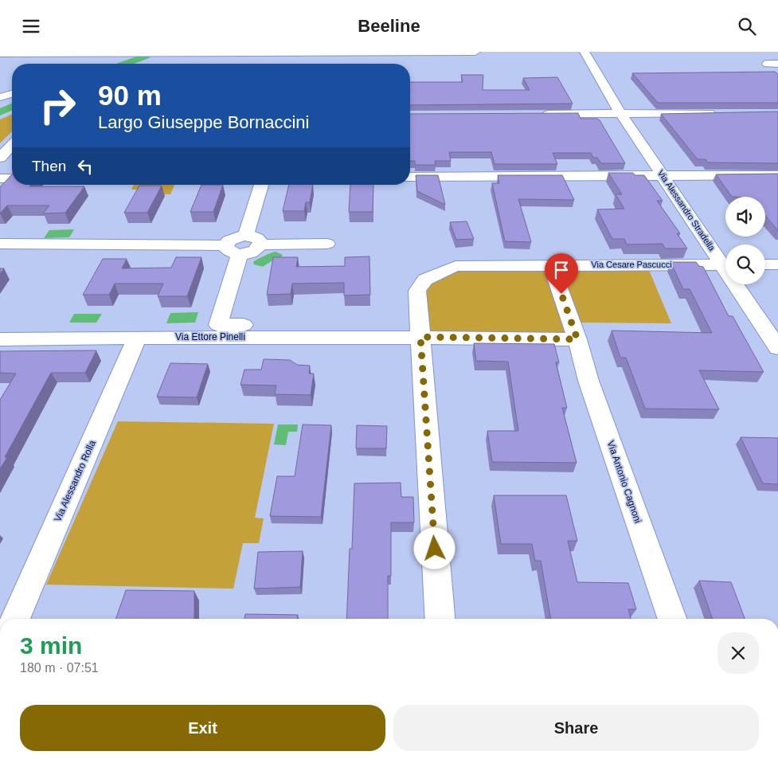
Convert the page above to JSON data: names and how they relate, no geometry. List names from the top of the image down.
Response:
{
  "streets": {
    "street": [
      "Via Alessandro Stradella",
      "Via Cesare Pascucci",
      "Via Ettore Pinelli",
      "Via Alessandro Rolla",
      "Via Antonio Cagnoni"
    ]
  },
  "crossings": [
    ["Via Cesare Pascucci", "Via Ettore Pinelli"],
    ["Via Cesare Pascucci", "Via Antonio Cagnoni"],
    ["Via Ettore Pinelli", "Via Alessandro Rolla"],
    ["Via Ettore Pinelli", "Via Antonio Cagnoni"]
  ],
  "page": {
    "header": "Beeline",
    "turn": ["90 m", "Largo Giuseppe Bornaccini"],
    "then": "Then",
    "heading": ["3 min", "180 m · 07:51"],
    "buttons": ["Exit", "Share"]
  }
}
